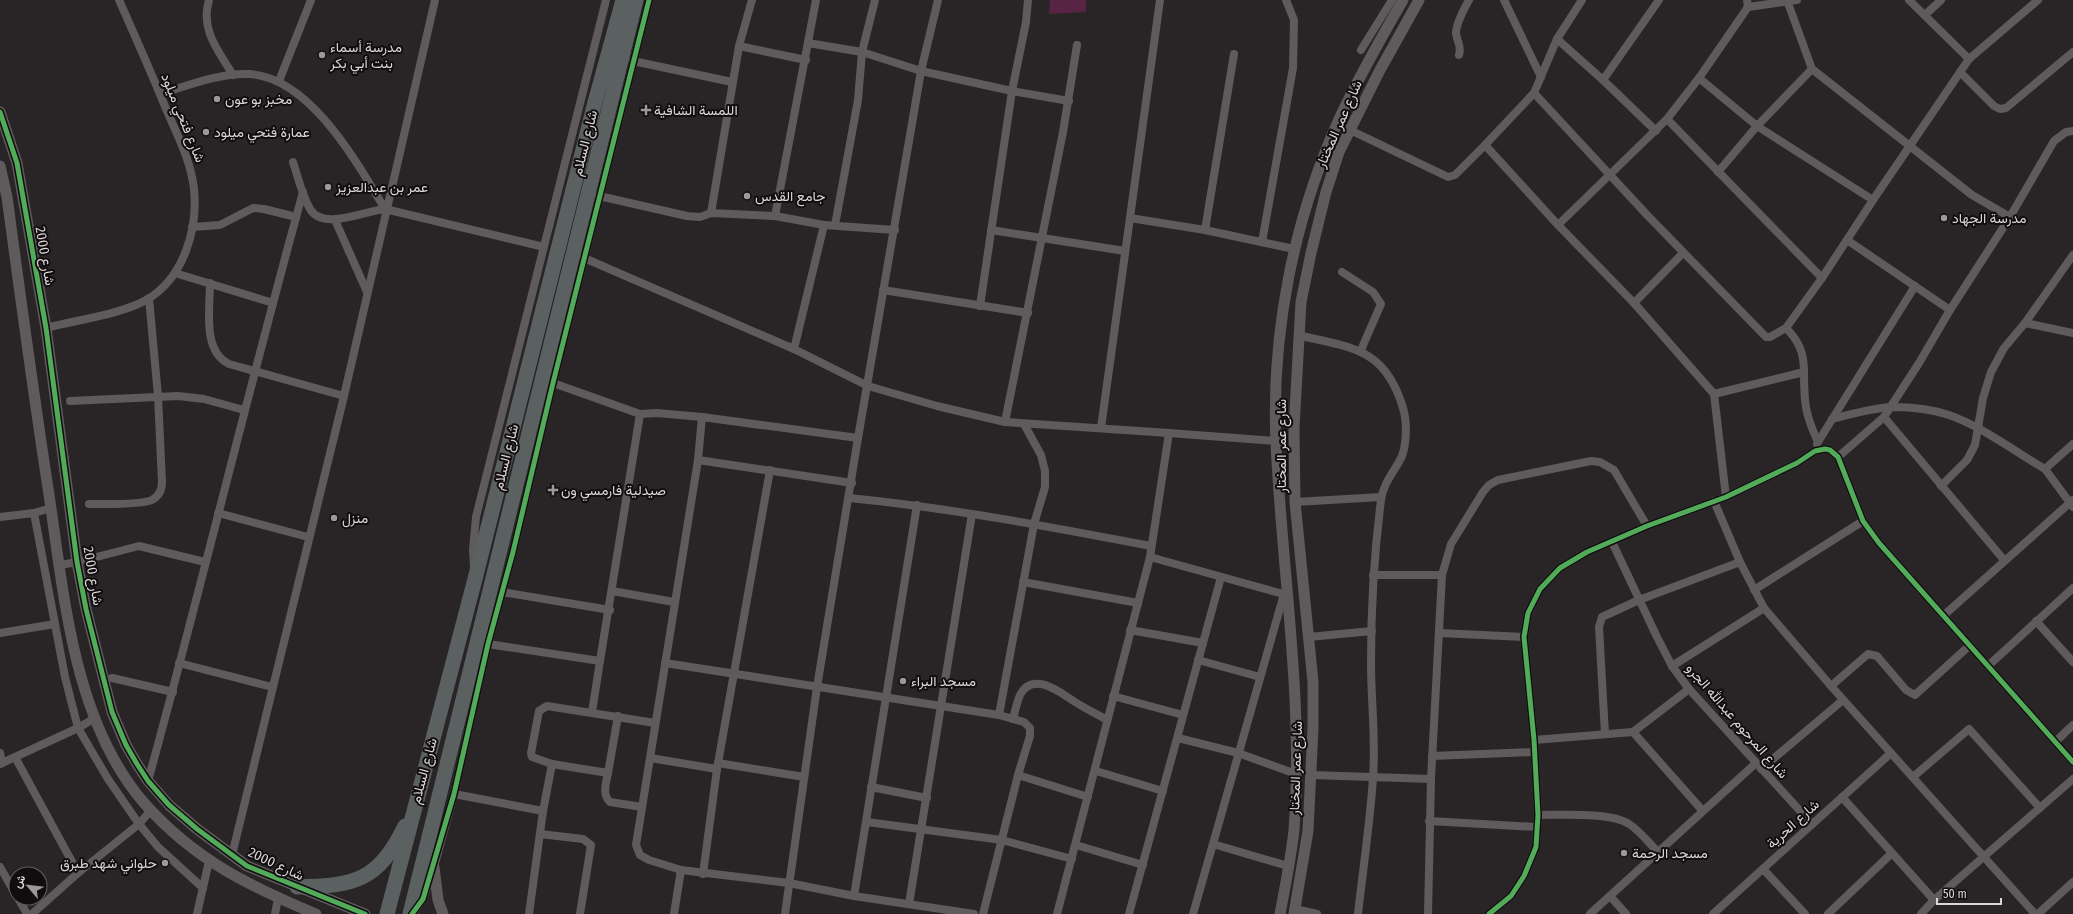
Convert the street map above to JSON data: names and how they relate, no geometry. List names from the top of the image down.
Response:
{
  "streets": {
    "highway": ["شارع السلام"],
    "street": [
      "شارع فتحي ميلود",
      "شارع عمر المختار",
      "شارع 2000",
      "شارع المرحوم عبدالله الجرو",
      "شارع الحرية"
    ]
  },
  "crossings": [
    ["شارع فتحي ميلود", "شارع 2000"],
    ["شارع المرحوم عبدالله الجرو", "شارع الحرية"]
  ],
  "places": {
    "other": [
      "مدرسة أسماء بنت أبي بكر",
      "مخبز بو عون",
      "عمارة فتحي ميلود",
      "عمر بن عبدالعزيز",
      "جامع القدس",
      "مدرسة الجهاد",
      "منزل",
      "مسجد البراء",
      "مسجد الرحمة",
      "حلواني شهد طبرق"
    ],
    "health": ["اللمسة الشافية", "صيدلية فارمسي ون"]
  },
  "scale_bar": "50 m",
  "north": "top left"
}
